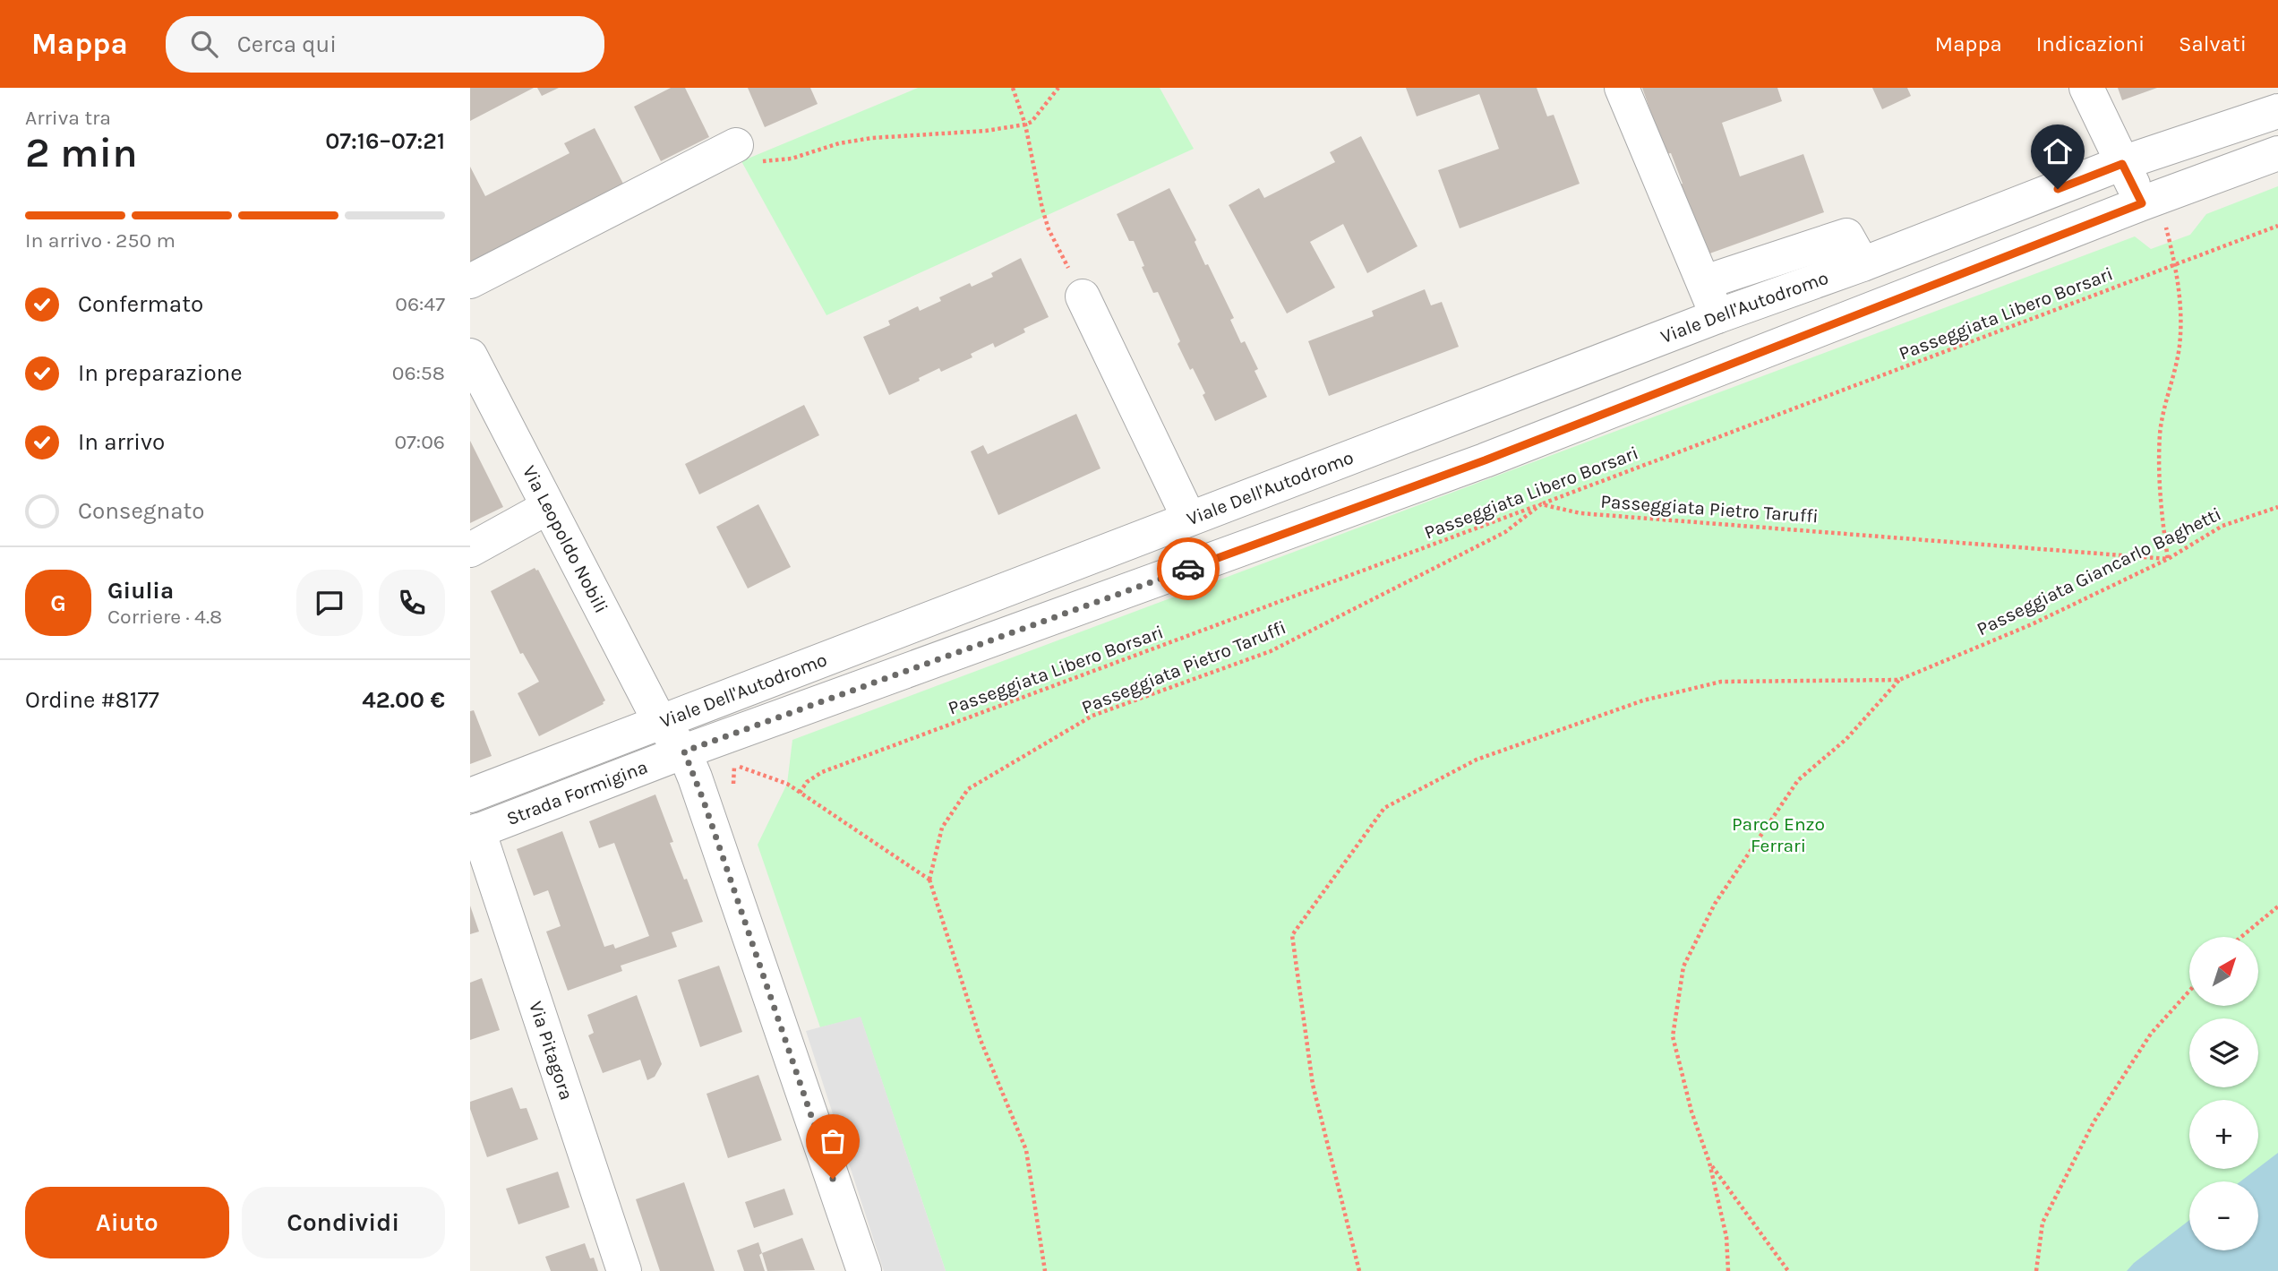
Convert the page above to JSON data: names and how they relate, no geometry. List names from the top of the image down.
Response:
{
  "streets": {
    "street": [
      "Viale Dell'Autodromo",
      "Via Leopoldo Nobili",
      "Strada Formigina",
      "Via Pitagora"
    ],
    "path": ["Passeggiata Libero Borsari", "Passeggiata Pietro Taruffi", "Passeggiata Giancarlo Baghetti"]
  },
  "crossings": [
    ["Viale Dell'Autodromo", "Via Leopoldo Nobili"],
    ["Viale Dell'Autodromo", "Strada Formigina"],
    ["Passeggiata Libero Borsari", "Passeggiata Pietro Taruffi"],
    ["Passeggiata Pietro Taruffi", "Passeggiata Giancarlo Baghetti"],
    ["Via Leopoldo Nobili", "Strada Formigina"],
    ["Strada Formigina", "Via Pitagora"]
  ],
  "parks": ["Parco Enzo Ferrari"],
  "north": "top right",
  "page": {
    "header": "Mappa",
    "search": "Cerca qui",
    "nav": ["Mappa", "Indicazioni", "Salvati"],
    "heading": ["2 min", "Arriva tra", "07:16–07:21"],
    "panel": [
      "Giulia",
      "Corriere · 4.8",
      "Ordine #8177",
      "42.00 €"
    ],
    "bar": "In arrivo · 250 m",
    "list": [
      ["Confermato", "06:47"],
      ["In preparazione", "06:58"],
      ["In arrivo", "07:06"],
      "Consegnato"
    ],
    "round": "G",
    "map_buttons": ["+", "−"],
    "buttons": ["Aiuto", "Condividi"]
  }
}
